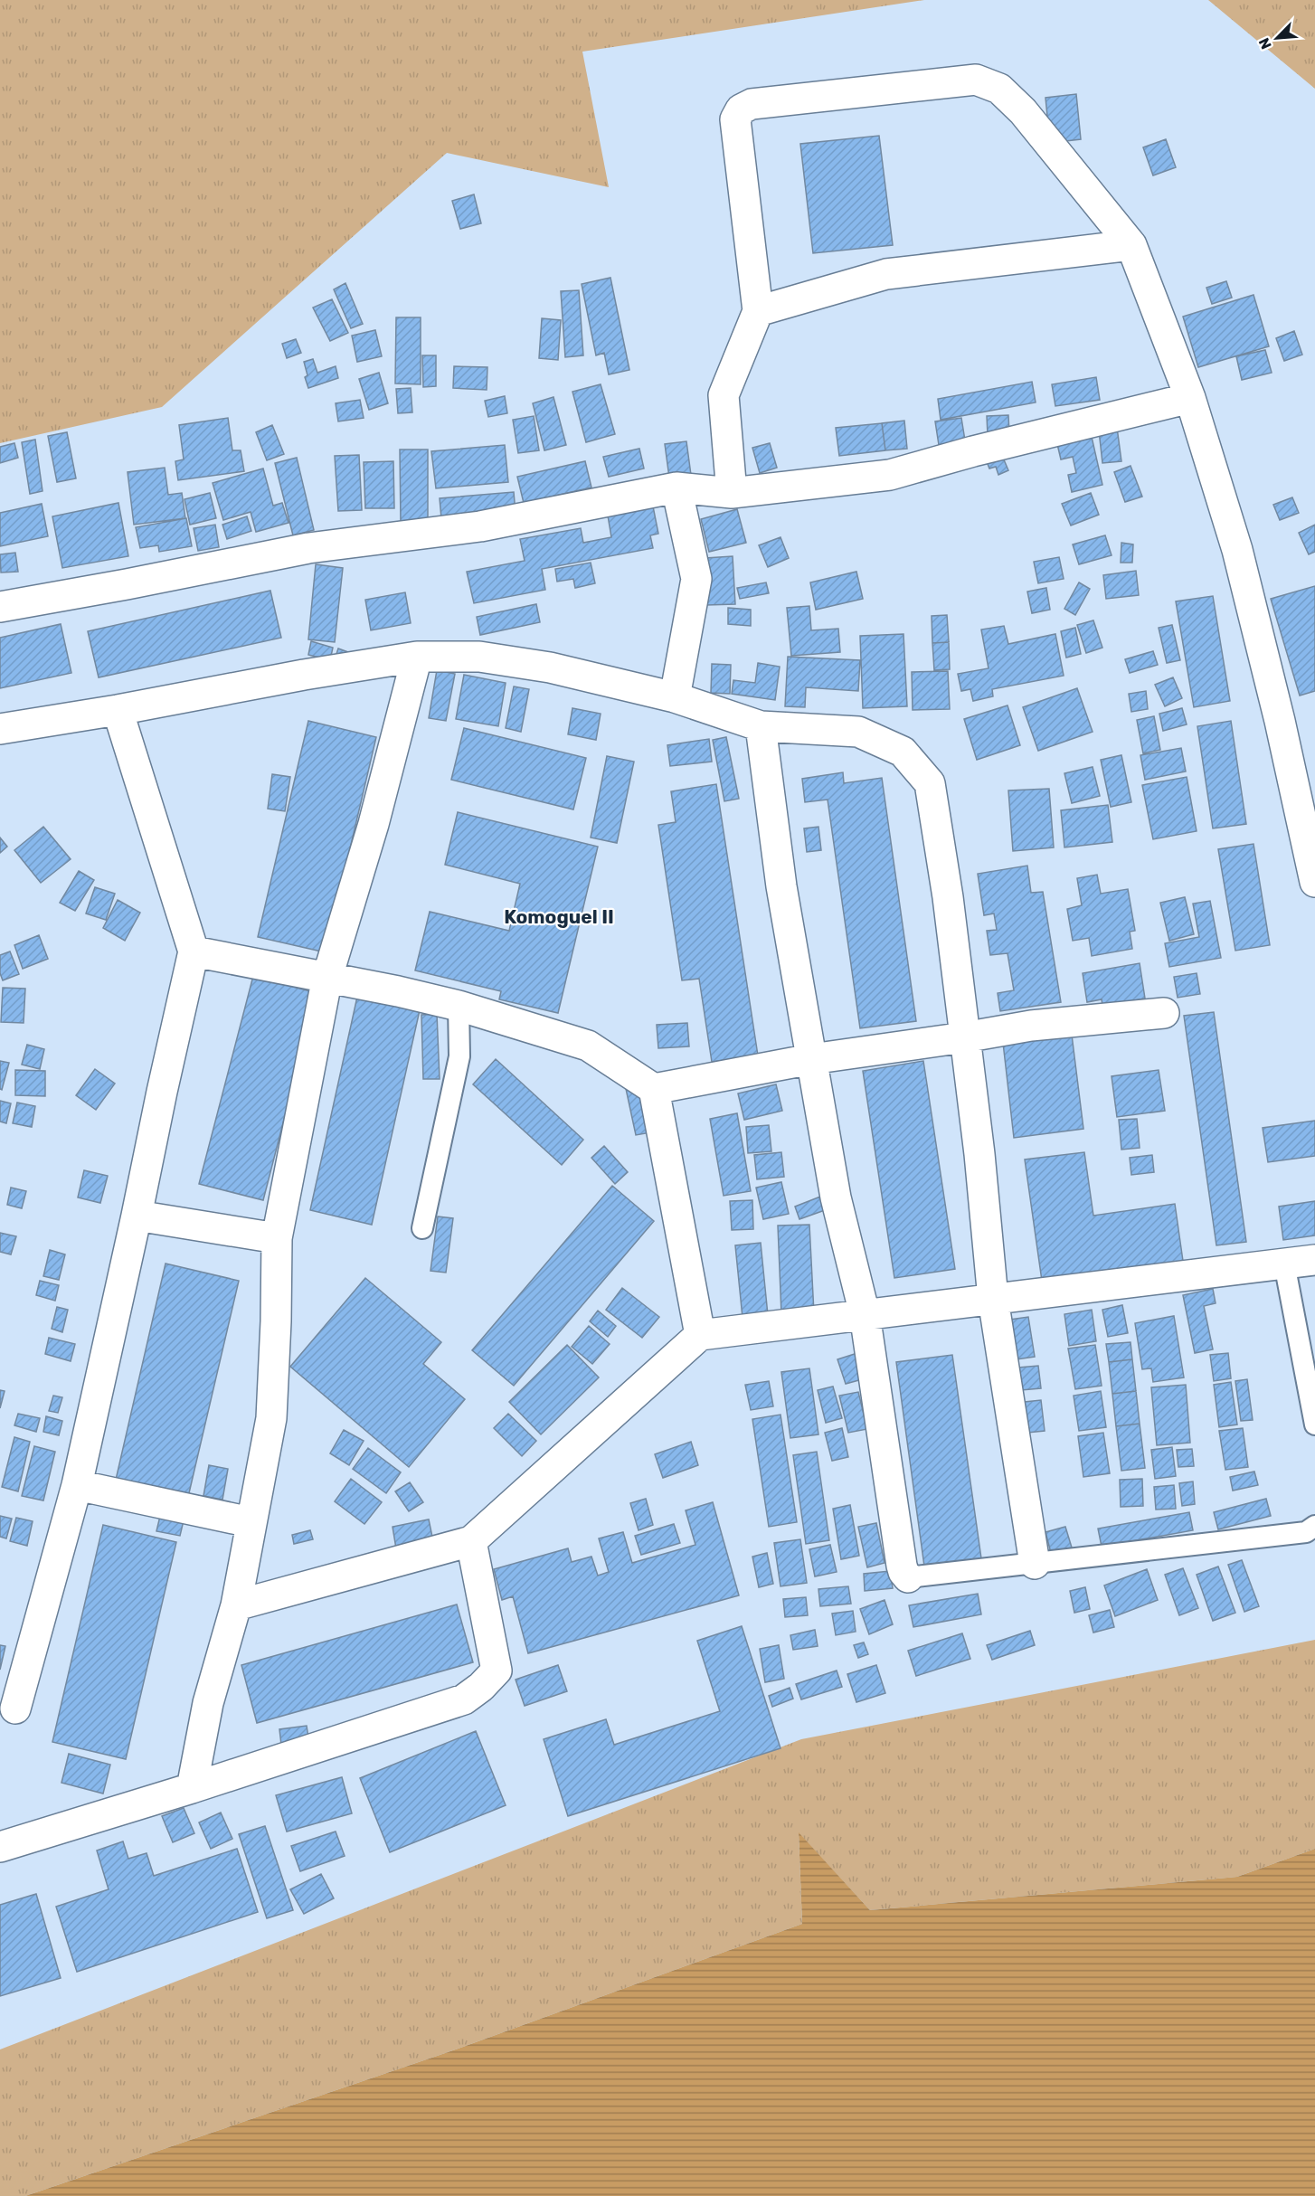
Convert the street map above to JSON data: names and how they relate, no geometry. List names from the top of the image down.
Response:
{
  "districts": ["Komoguel II"],
  "north": "bottom left"
}
